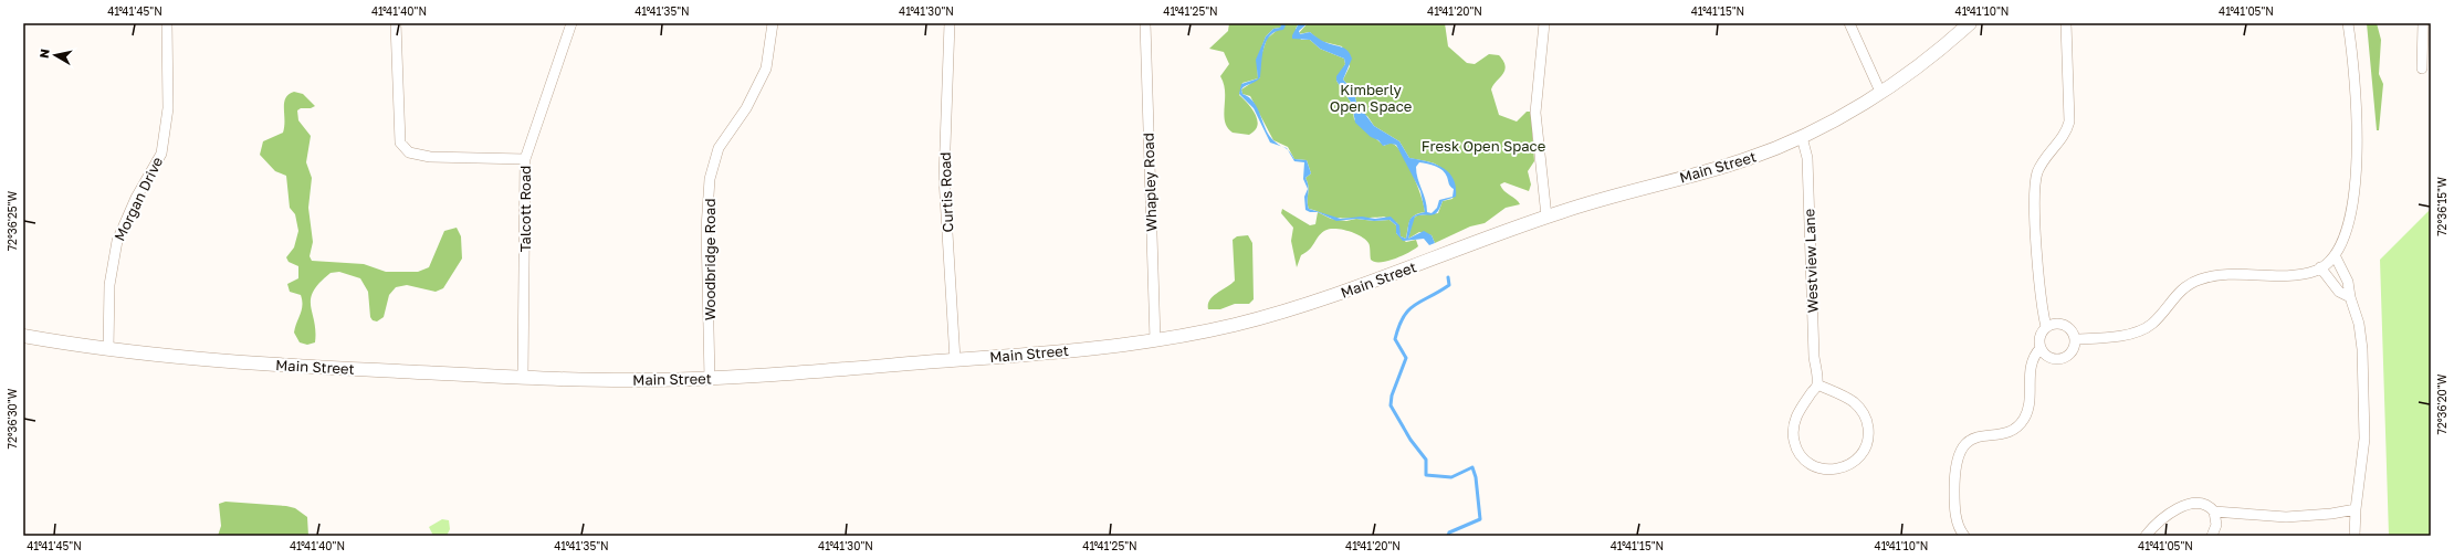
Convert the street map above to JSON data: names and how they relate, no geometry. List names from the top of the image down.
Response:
{
  "streets": {
    "main road": ["Main Street"],
    "street": [
      "Whapley Road",
      "Curtis Road",
      "Morgan Drive",
      "Talcott Road",
      "Woodbridge Road",
      "Westview Lane"
    ]
  },
  "crossings": [
    ["Main Street", "Whapley Road"],
    ["Main Street", "Curtis Road"],
    ["Main Street", "Morgan Drive"],
    ["Main Street", "Talcott Road"],
    ["Main Street", "Woodbridge Road"],
    ["Main Street", "Westview Lane"]
  ],
  "parks": ["Kimberly Open Space", "Fresk Open Space"],
  "north": "left",
  "coordinates": [
    "41°41'45\"N",
    "41°41'40\"N",
    "41°41'35\"N",
    "41°41'30\"N",
    "41°41'25\"N",
    "41°41'20\"N",
    "41°41'15\"N",
    "41°41'10\"N",
    "41°41'05\"N",
    "72°36'15\"W",
    "72°36'25\"W",
    "72°36'20\"W",
    "72°36'30\"W"
  ]
}
